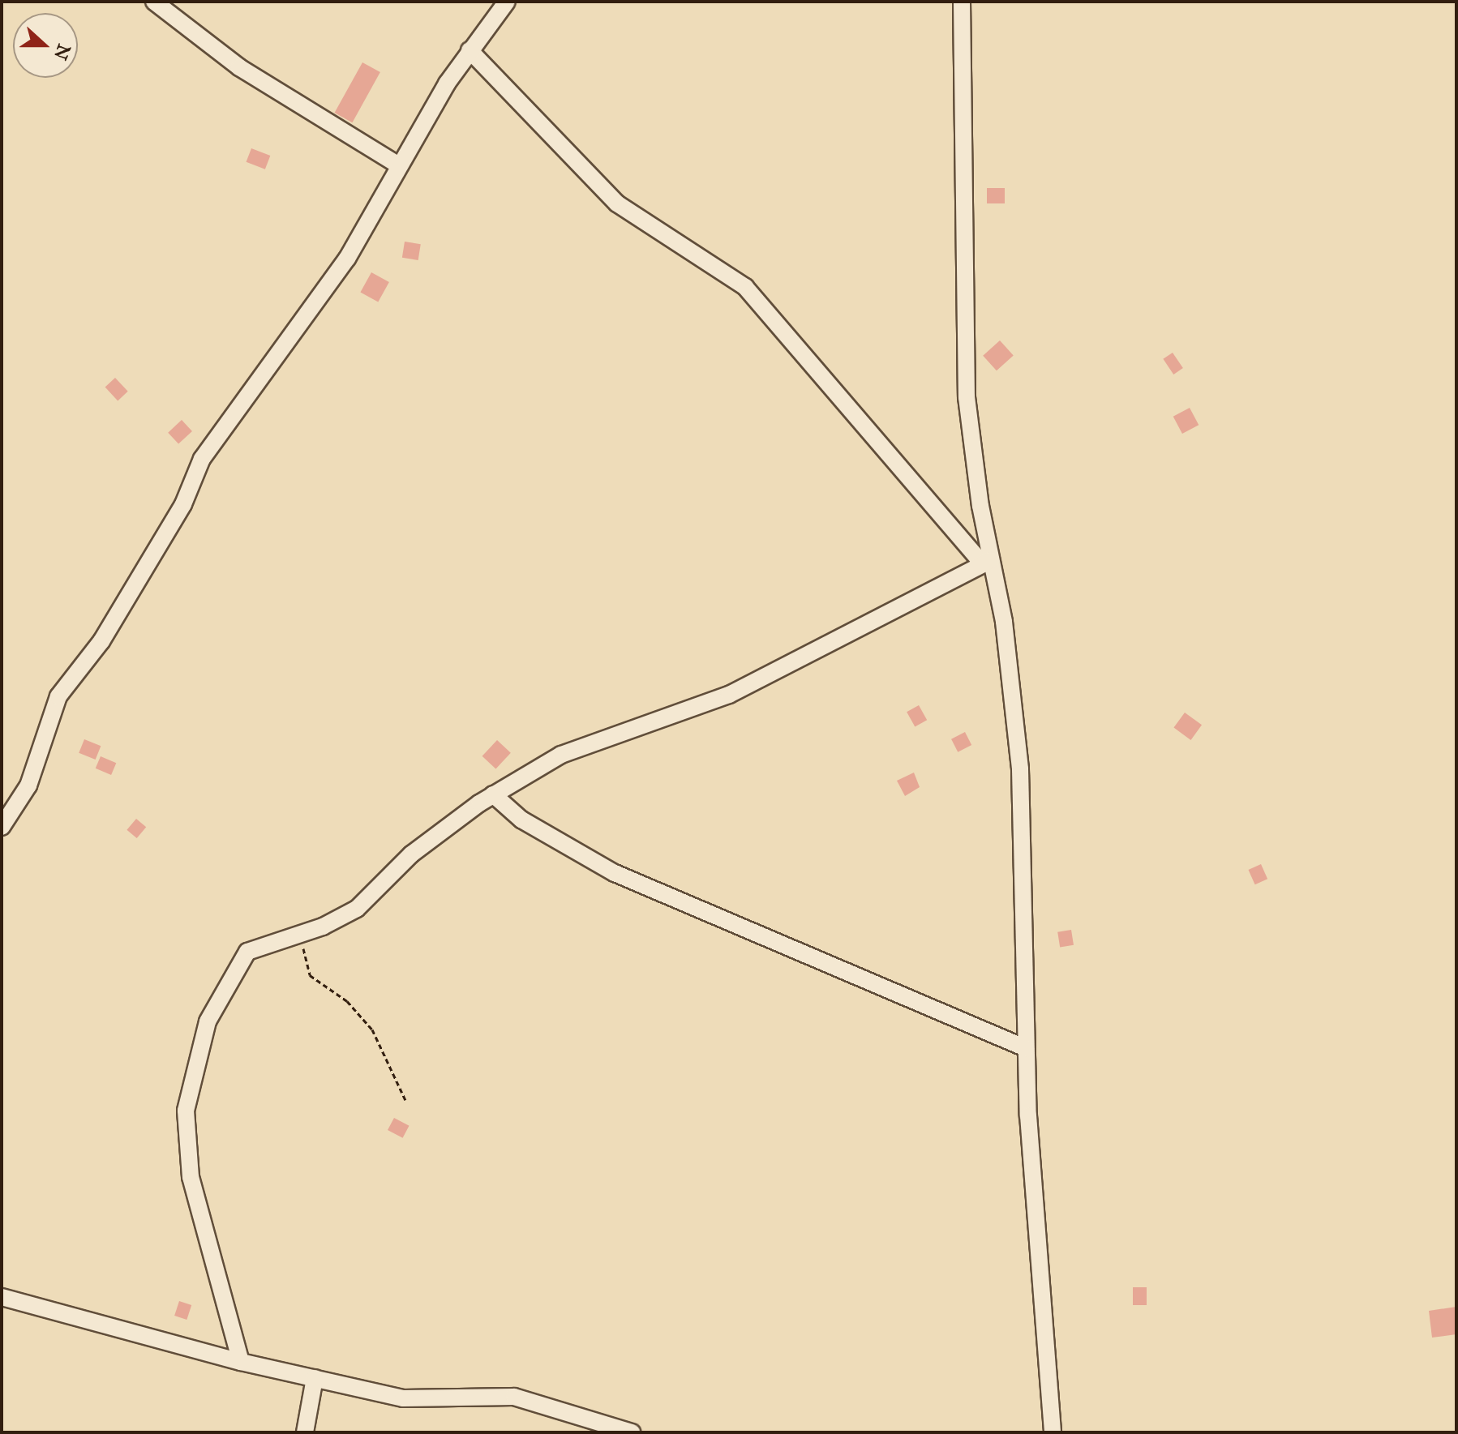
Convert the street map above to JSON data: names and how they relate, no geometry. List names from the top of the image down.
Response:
{
  "north": "right"
}
